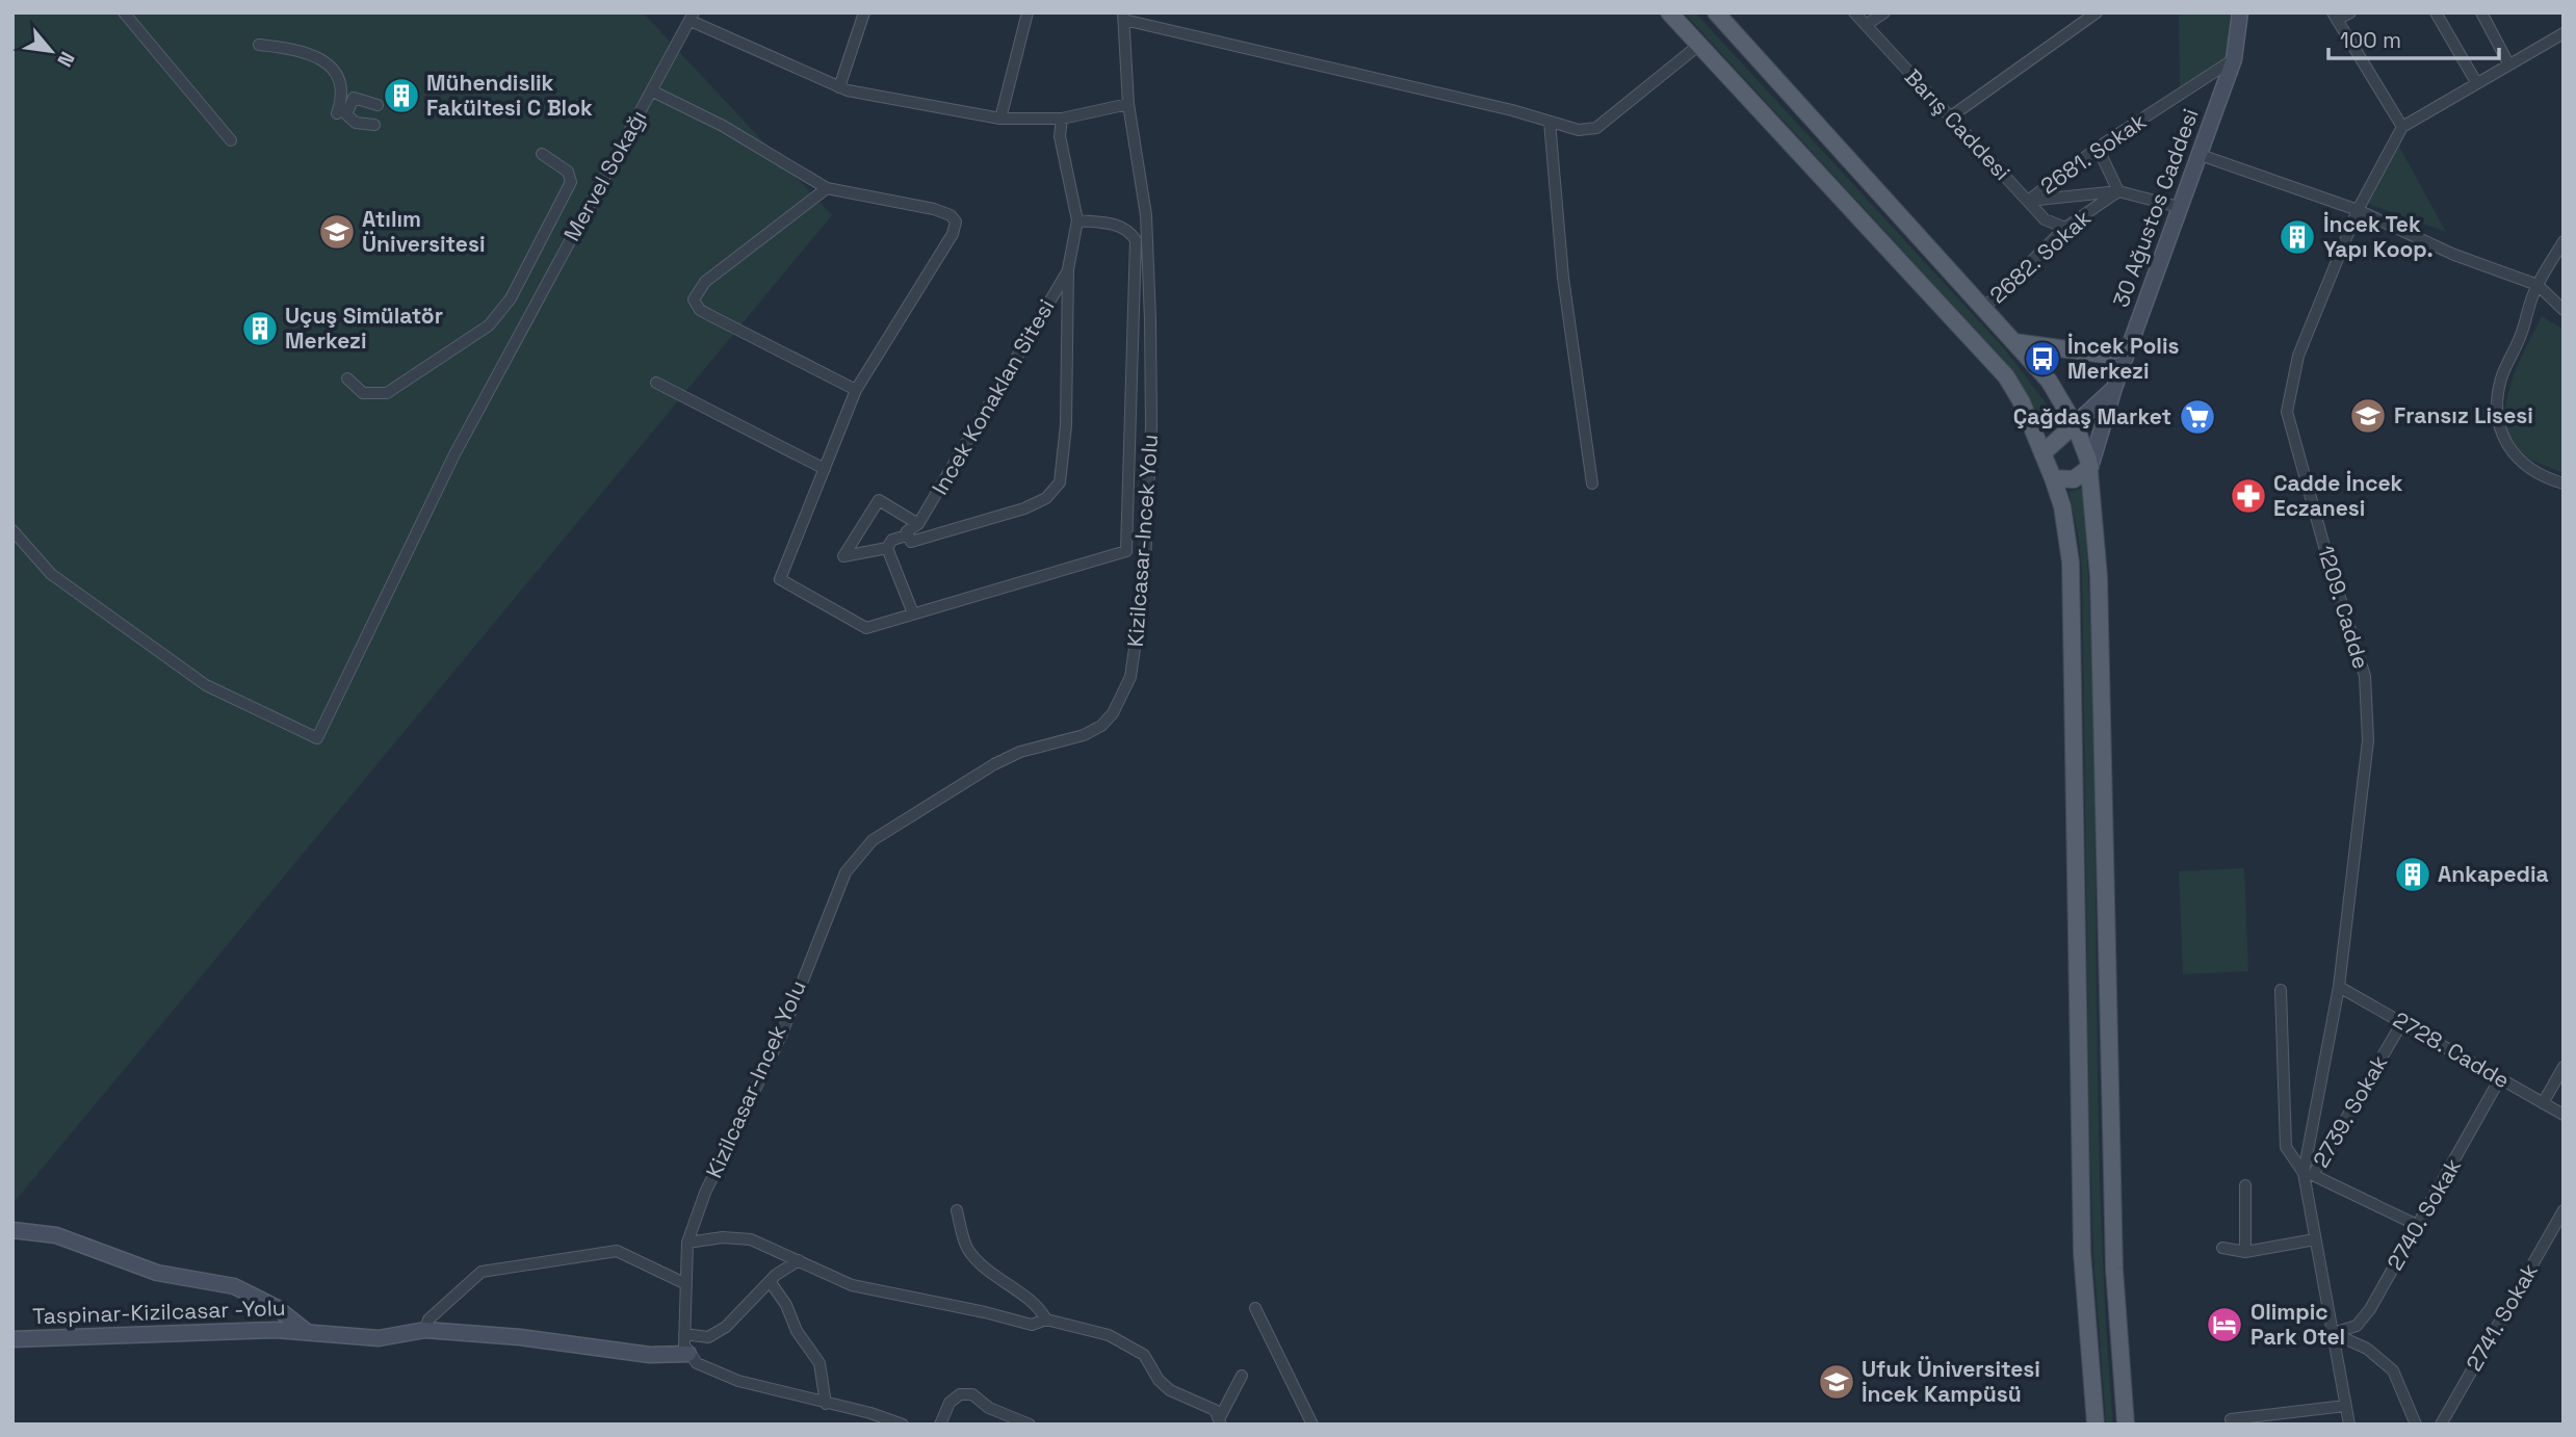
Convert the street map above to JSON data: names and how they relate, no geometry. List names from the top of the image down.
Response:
{
  "streets": {
    "street": [
      "Barış Caddesi",
      "2681. Sokak",
      "Mervel Sokağı",
      "30 Ağustos Caddesi",
      "2682. Sokak",
      "Incek Konaklan Sitesi",
      "Kizilcasar-Incek Yolu",
      "1209. Cadde",
      "2728. Cadde",
      "2739. Sokak",
      "2740. Sokak",
      "Taspinar-Kizilcasar -Yolu",
      "2741. Sokak"
    ]
  },
  "crossings": [
    ["Barış Caddesi", "2681. Sokak"],
    ["Barış Caddesi", "2682. Sokak"],
    ["2681. Sokak", "30 Ağustos Caddesi"],
    ["Kizilcasar-Incek Yolu", "Taspinar-Kizilcasar -Yolu"],
    ["1209. Cadde", "2728. Cadde"],
    ["1209. Cadde", "2740. Sokak"],
    ["2728. Cadde", "2739. Sokak"],
    ["2728. Cadde", "2740. Sokak"],
    ["2739. Sokak", "2740. Sokak"]
  ],
  "places": {
    "building": [
      "Mühendislik Fakültesi C Blok",
      "İncek Tek Yapı Koop.",
      "Uçuş Simülatör Merkezi",
      "Ankapedia"
    ],
    "school or university": ["Atılım Üniversitesi", "Fransız Lisesi", "Ufuk Üniversitesi İncek Kampüsü"],
    "bus stop": ["İncek Polis Merkezi"],
    "supermarket": ["Çağdaş Market"],
    "pharmacy": ["Cadde İncek Eczanesi"],
    "hotel": ["Olimpic Park Otel"]
  },
  "scale_bar": "100 m",
  "north": "bottom right"
}
